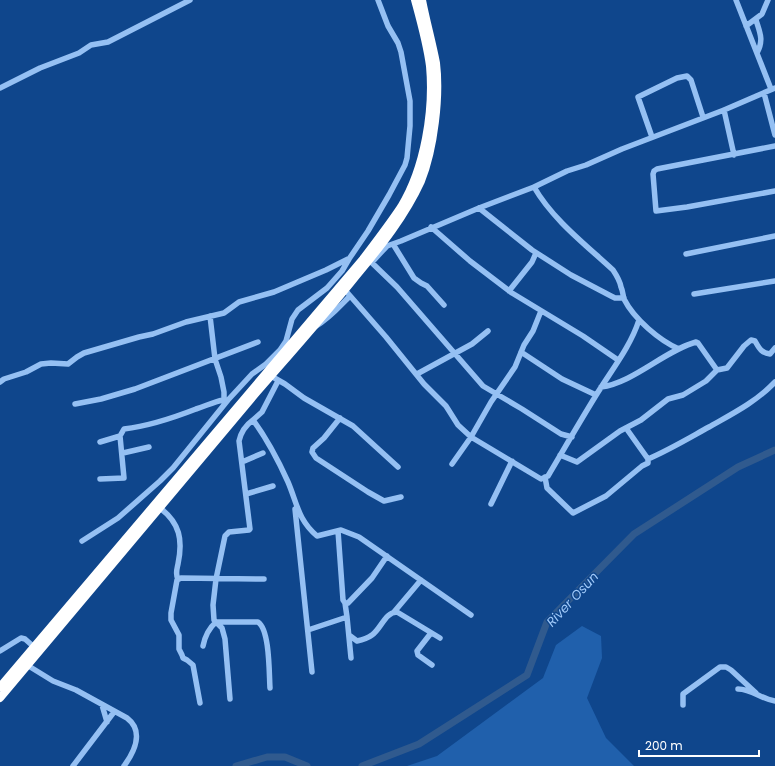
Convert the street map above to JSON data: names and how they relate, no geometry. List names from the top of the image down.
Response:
{
  "water": ["River Osun"],
  "scale_bar": "200 m"
}
